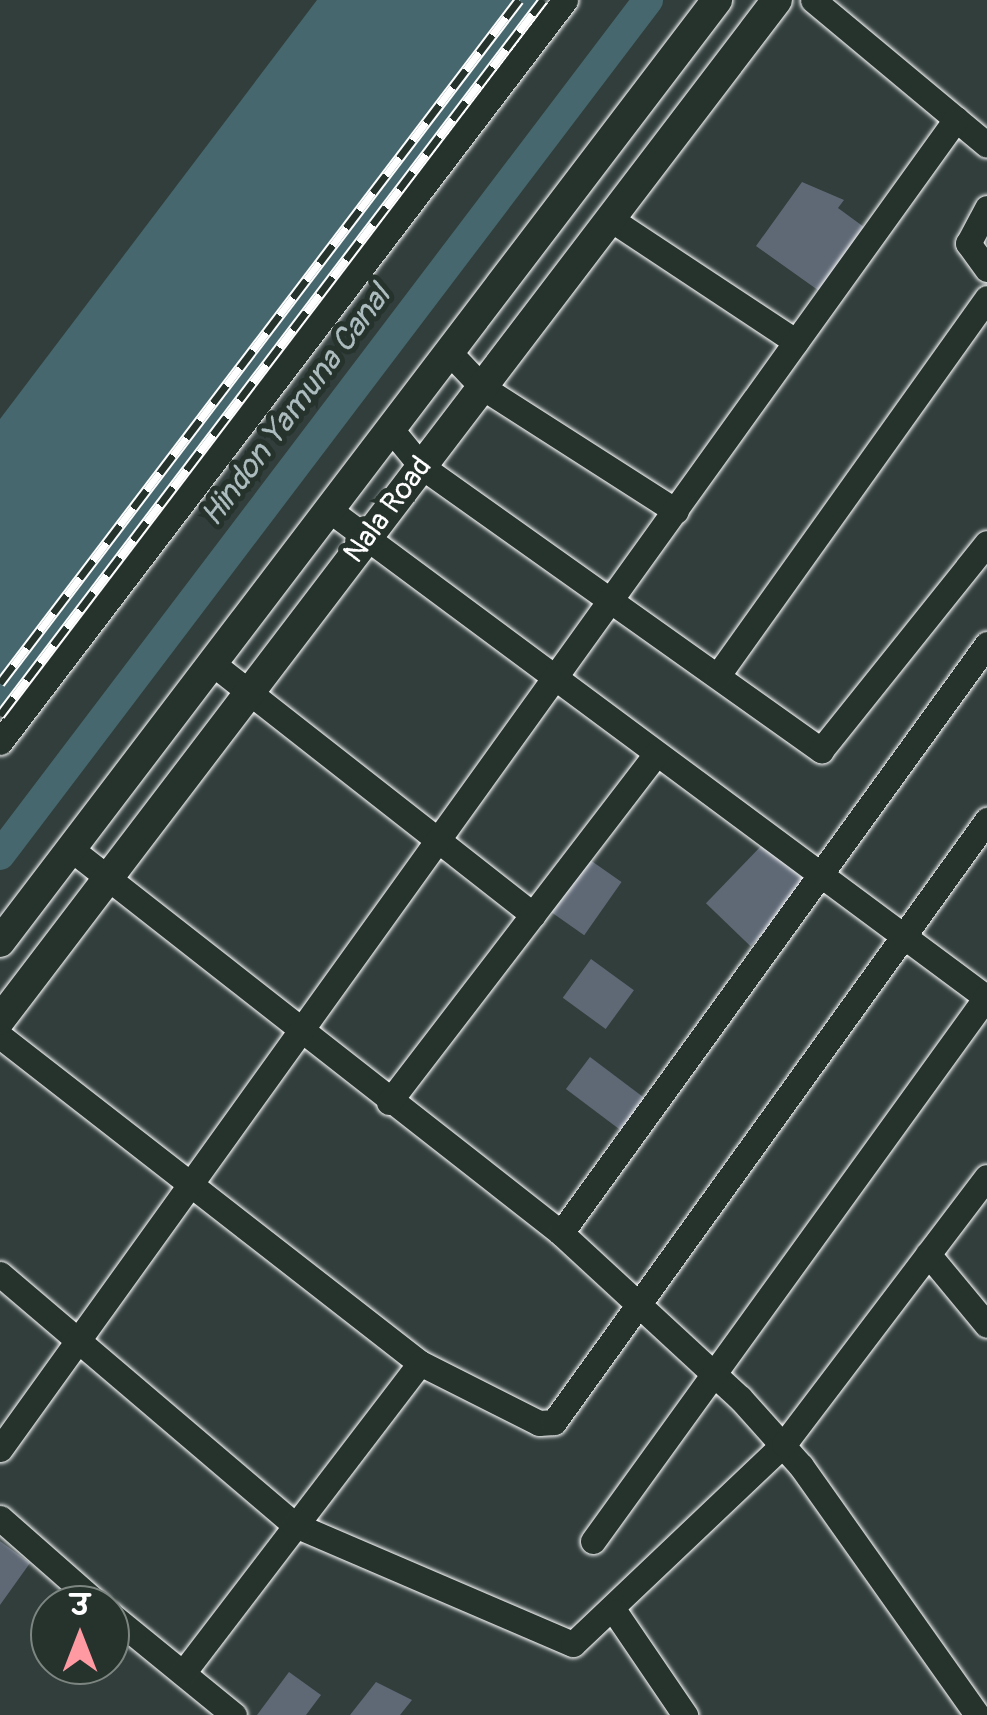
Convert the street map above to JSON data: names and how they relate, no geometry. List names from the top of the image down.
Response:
{
  "streets": {
    "street": ["Nala Road"]
  },
  "water": ["Hindon Yamuna Canal"],
  "north": "top"
}
